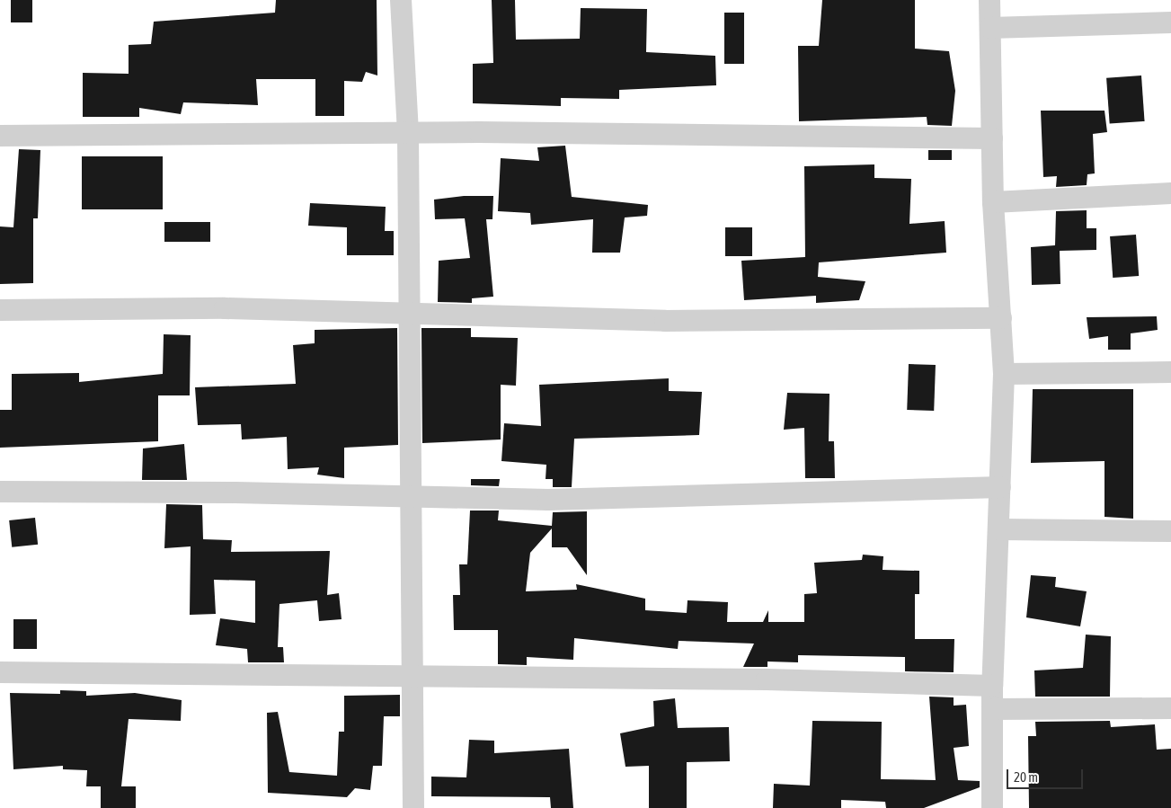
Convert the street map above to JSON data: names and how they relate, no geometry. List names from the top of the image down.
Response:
{
  "scale_bar": "20 m"
}
